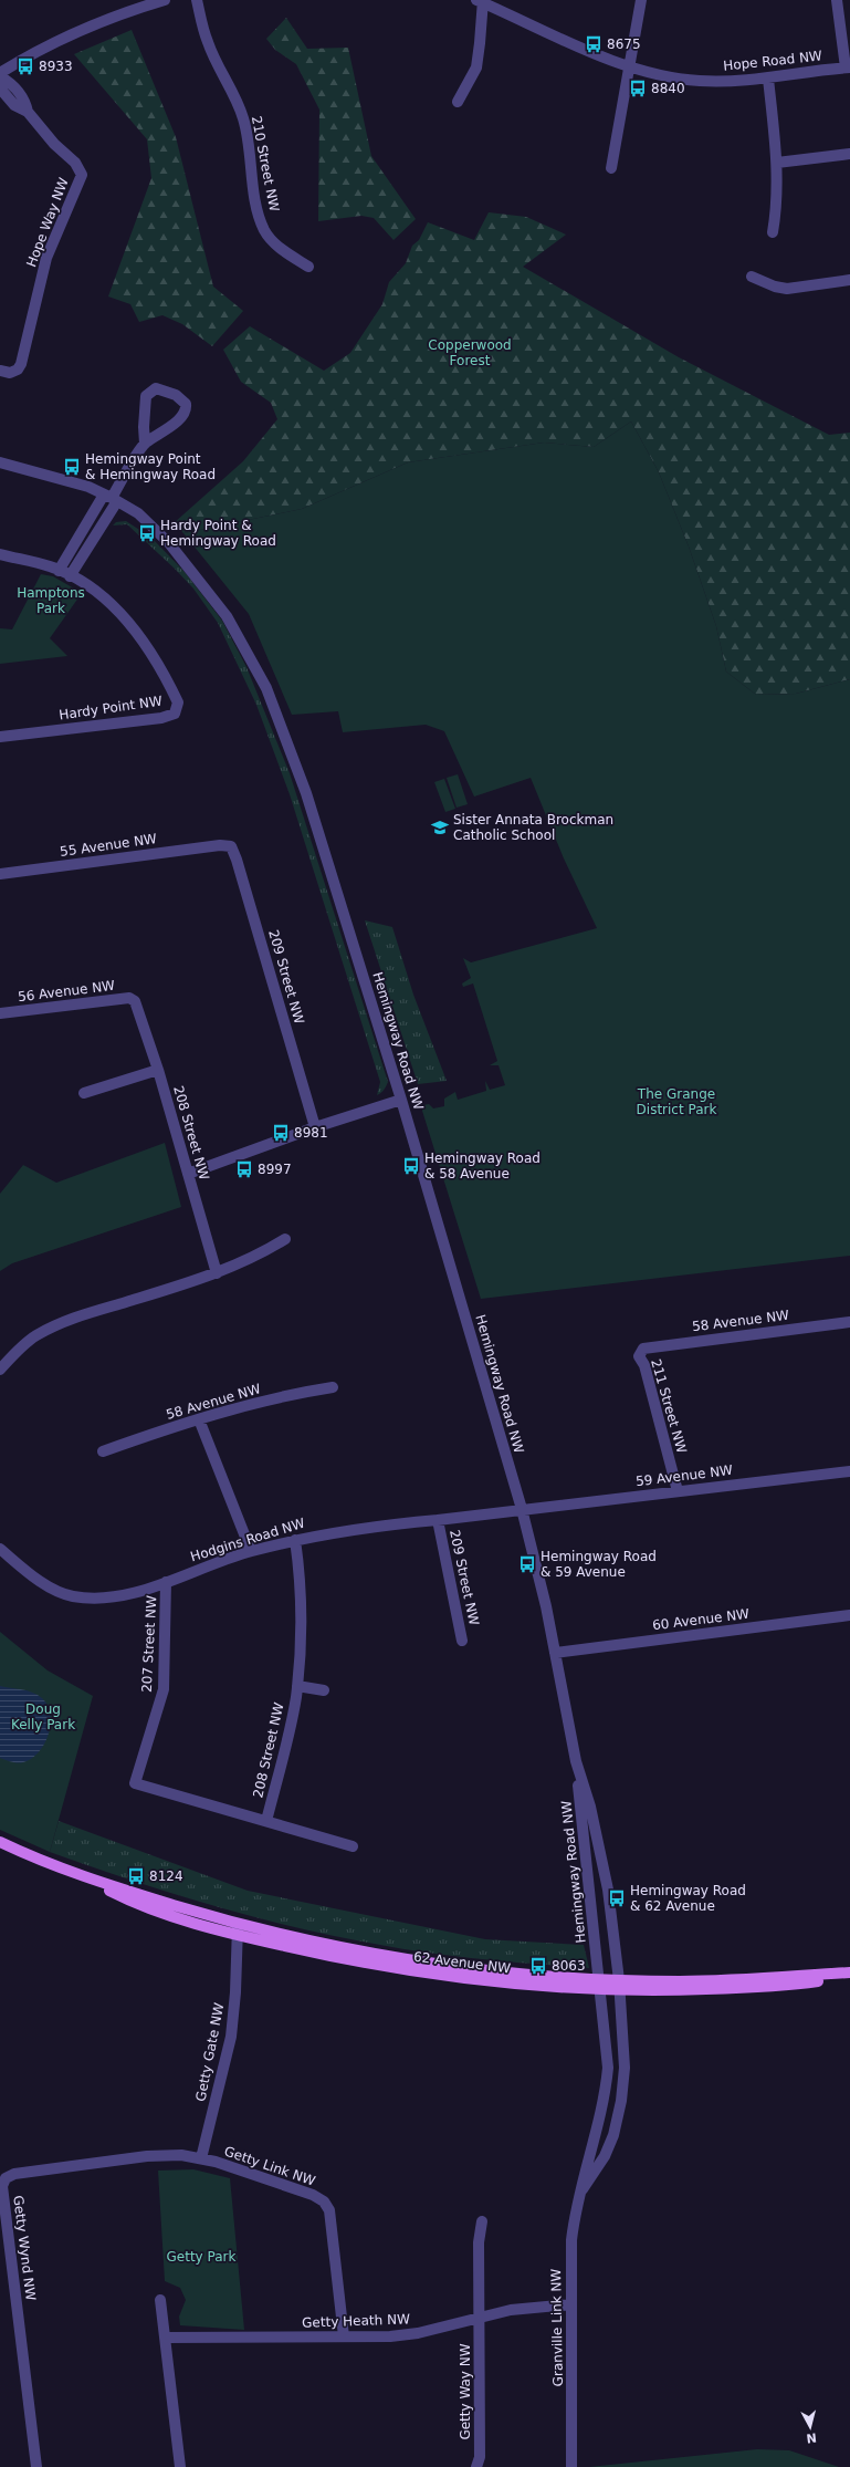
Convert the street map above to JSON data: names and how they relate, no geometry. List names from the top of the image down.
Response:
{
  "streets": {
    "main road": ["62 Avenue NW"],
    "street": [
      "Hope Road NW",
      "210 Street NW",
      "Hope Way NW",
      "Hardy Point NW",
      "55 Avenue NW",
      "209 Street NW",
      "56 Avenue NW",
      "Hemingway Road NW",
      "208 Street NW",
      "58 Avenue NW",
      "211 Street NW",
      "59 Avenue NW",
      "Hodgins Road NW",
      "60 Avenue NW",
      "207 Street NW",
      "Getty Gate NW",
      "Getty Link NW",
      "Getty Wynd NW",
      "Getty Heath NW",
      "Granville Link NW",
      "Getty Way NW"
    ]
  },
  "crossings": [
    ["55 Avenue NW", "209 Street NW"],
    ["209 Street NW", "Hodgins Road NW"],
    ["56 Avenue NW", "208 Street NW"],
    ["Hemingway Road NW", "59 Avenue NW"],
    ["Hemingway Road NW", "Hodgins Road NW"],
    ["Hemingway Road NW", "60 Avenue NW"],
    ["Hemingway Road NW", "62 Avenue NW"],
    ["Hemingway Road NW", "Granville Link NW"],
    ["208 Street NW", "Hodgins Road NW"],
    ["208 Street NW", "207 Street NW"],
    ["58 Avenue NW", "211 Street NW"],
    ["211 Street NW", "59 Avenue NW"],
    ["59 Avenue NW", "Hodgins Road NW"],
    ["Hodgins Road NW", "207 Street NW"],
    ["62 Avenue NW", "Getty Gate NW"],
    ["62 Avenue NW", "Granville Link NW"],
    ["Getty Gate NW", "Getty Link NW"],
    ["Getty Gate NW", "Getty Wynd NW"],
    ["Getty Link NW", "Getty Wynd NW"],
    ["Getty Link NW", "Getty Heath NW"],
    ["Getty Heath NW", "Granville Link NW"],
    ["Getty Heath NW", "Getty Way NW"]
  ],
  "parks": [
    "Copperwood Forest",
    "Hamptons Park",
    "The Grange District Park",
    "Doug Kelly Park",
    "Getty Park"
  ],
  "places": {
    "bus stop": [
      "8675",
      "8933",
      "8840",
      "Hemingway Point & Hemingway Road",
      "Hardy Point & Hemingway Road",
      "8981",
      "Hemingway Road & 58 Avenue",
      "8997",
      "Hemingway Road & 59 Avenue",
      "8124",
      "Hemingway Road & 62 Avenue",
      "8063"
    ],
    "school or university": ["Sister Annata Brockman Catholic School"]
  },
  "north": "bottom"
}
